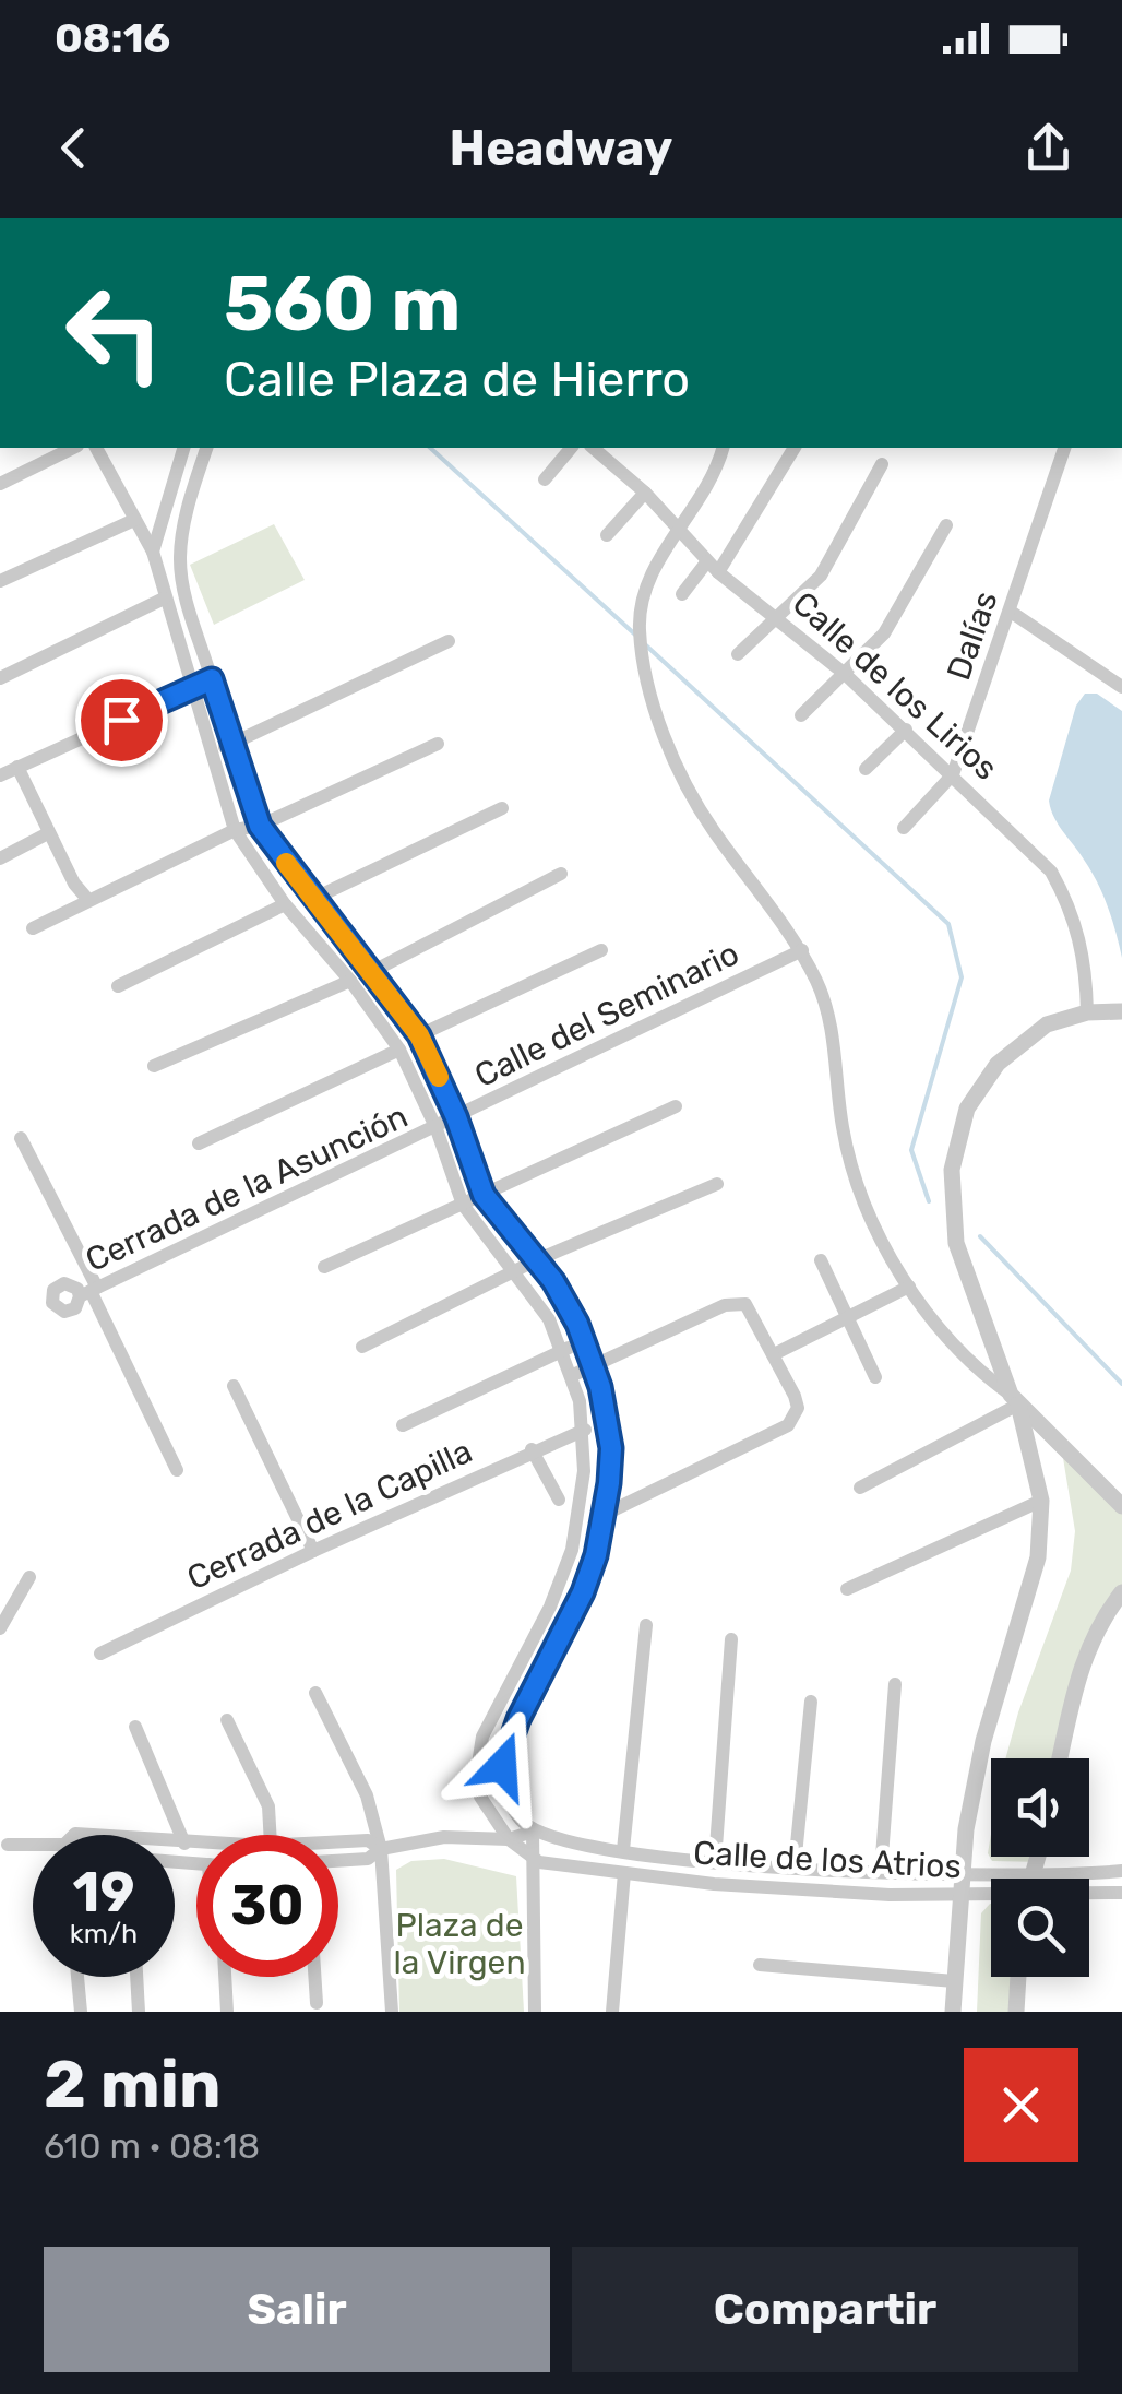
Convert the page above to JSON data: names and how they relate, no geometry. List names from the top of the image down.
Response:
{
  "streets": {
    "street": [
      "Dalías",
      "Calle de los Lirios",
      "Calle del Seminario",
      "Cerrada de la Asunción",
      "Cerrada de la Capilla",
      "Calle de los Atrios"
    ]
  },
  "crossings": [
    ["Dalías", "Calle de los Lirios"],
    ["Calle del Seminario", "Cerrada de la Asunción"]
  ],
  "parks": ["Plaza de la Virgen"],
  "page": {
    "status": "08:16",
    "header": "Headway",
    "turn": ["560 m", "Calle Plaza de Hierro"],
    "speed": "19 km/h",
    "limit": "30",
    "heading": ["2 min", "610 m · 08:18"],
    "buttons": ["Salir", "Compartir"]
  }
}
